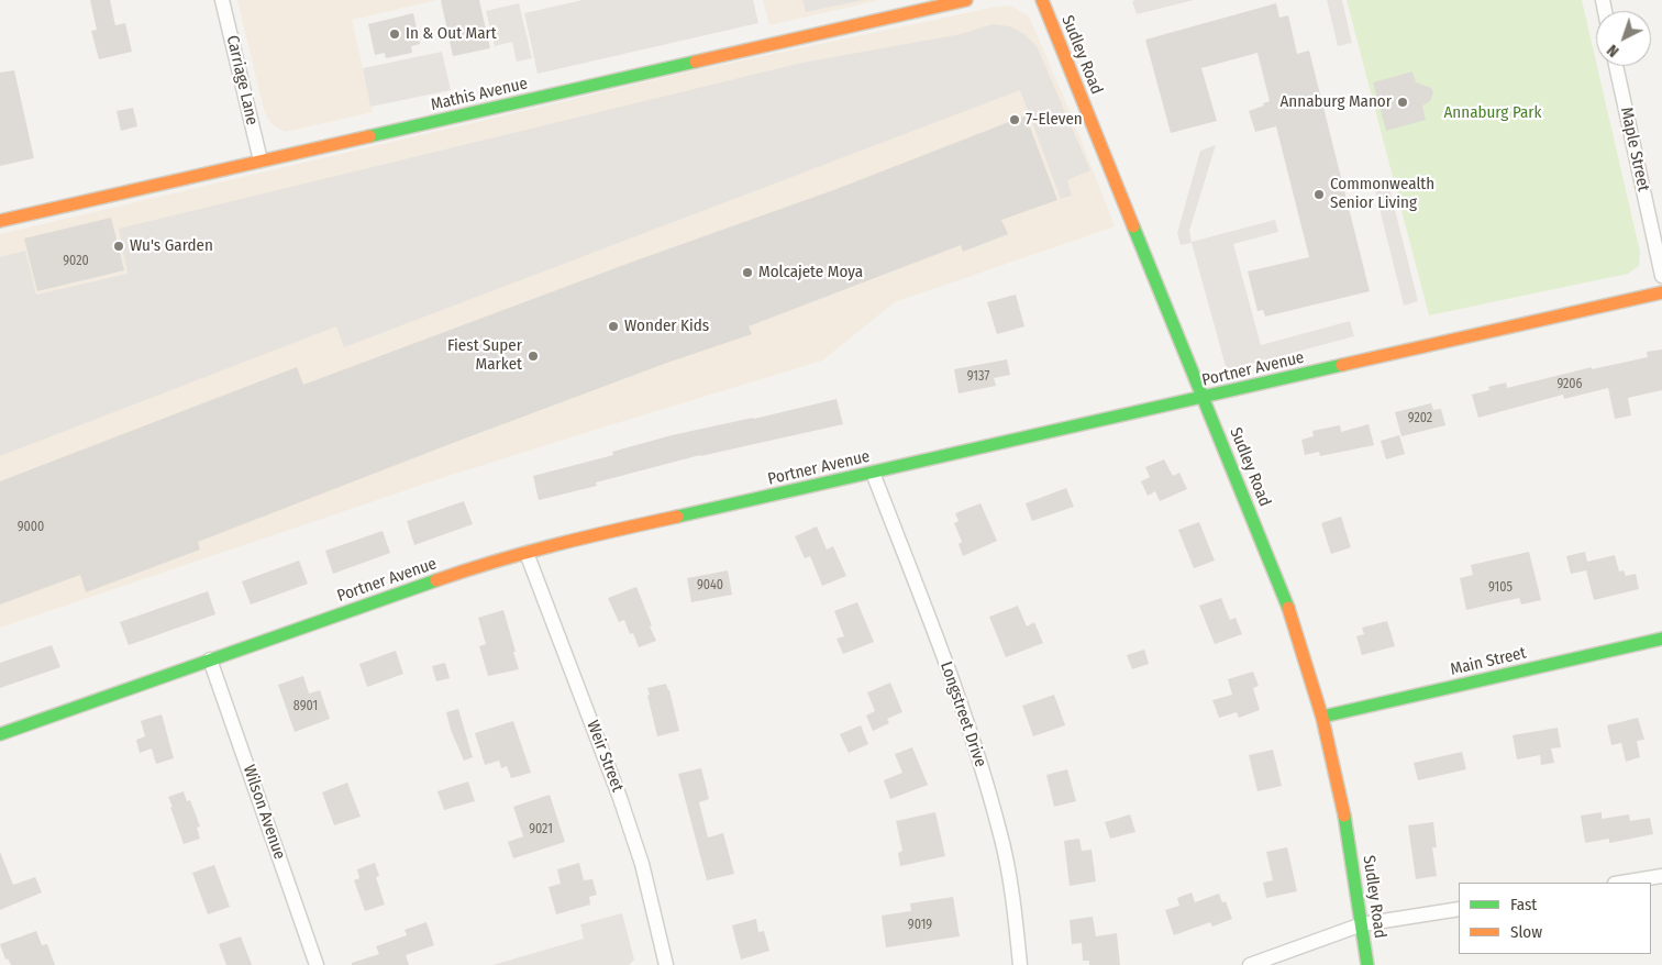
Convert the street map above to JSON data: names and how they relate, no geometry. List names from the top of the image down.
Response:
{
  "streets": {
    "street": [
      "Sudley Road",
      "Carriage Lane",
      "Mathis Avenue",
      "Maple Street",
      "Portner Avenue",
      "Main Street",
      "Longstreet Drive",
      "Weir Street",
      "Wilson Avenue"
    ]
  },
  "crossings": [
    ["Sudley Road", "Portner Avenue"],
    ["Sudley Road", "Main Street"],
    ["Carriage Lane", "Mathis Avenue"],
    ["Portner Avenue", "Longstreet Drive"],
    ["Portner Avenue", "Weir Street"],
    ["Portner Avenue", "Wilson Avenue"]
  ],
  "parks": ["Annaburg Park"],
  "places": [
    "In & Out Mart",
    "Annaburg Manor",
    "7-Eleven",
    "Commonwealth Senior Living",
    "Wu's Garden",
    "Molcajete Moya",
    "Wonder Kids",
    "Fiest Super Market"
  ],
  "house_numbers": [
    "9020",
    "9137",
    "9206",
    "9202",
    "9000",
    "9040",
    "9105",
    "8901",
    "9021",
    "9019"
  ],
  "legend": ["Fast", "Slow"],
  "north": "bottom left"
}
